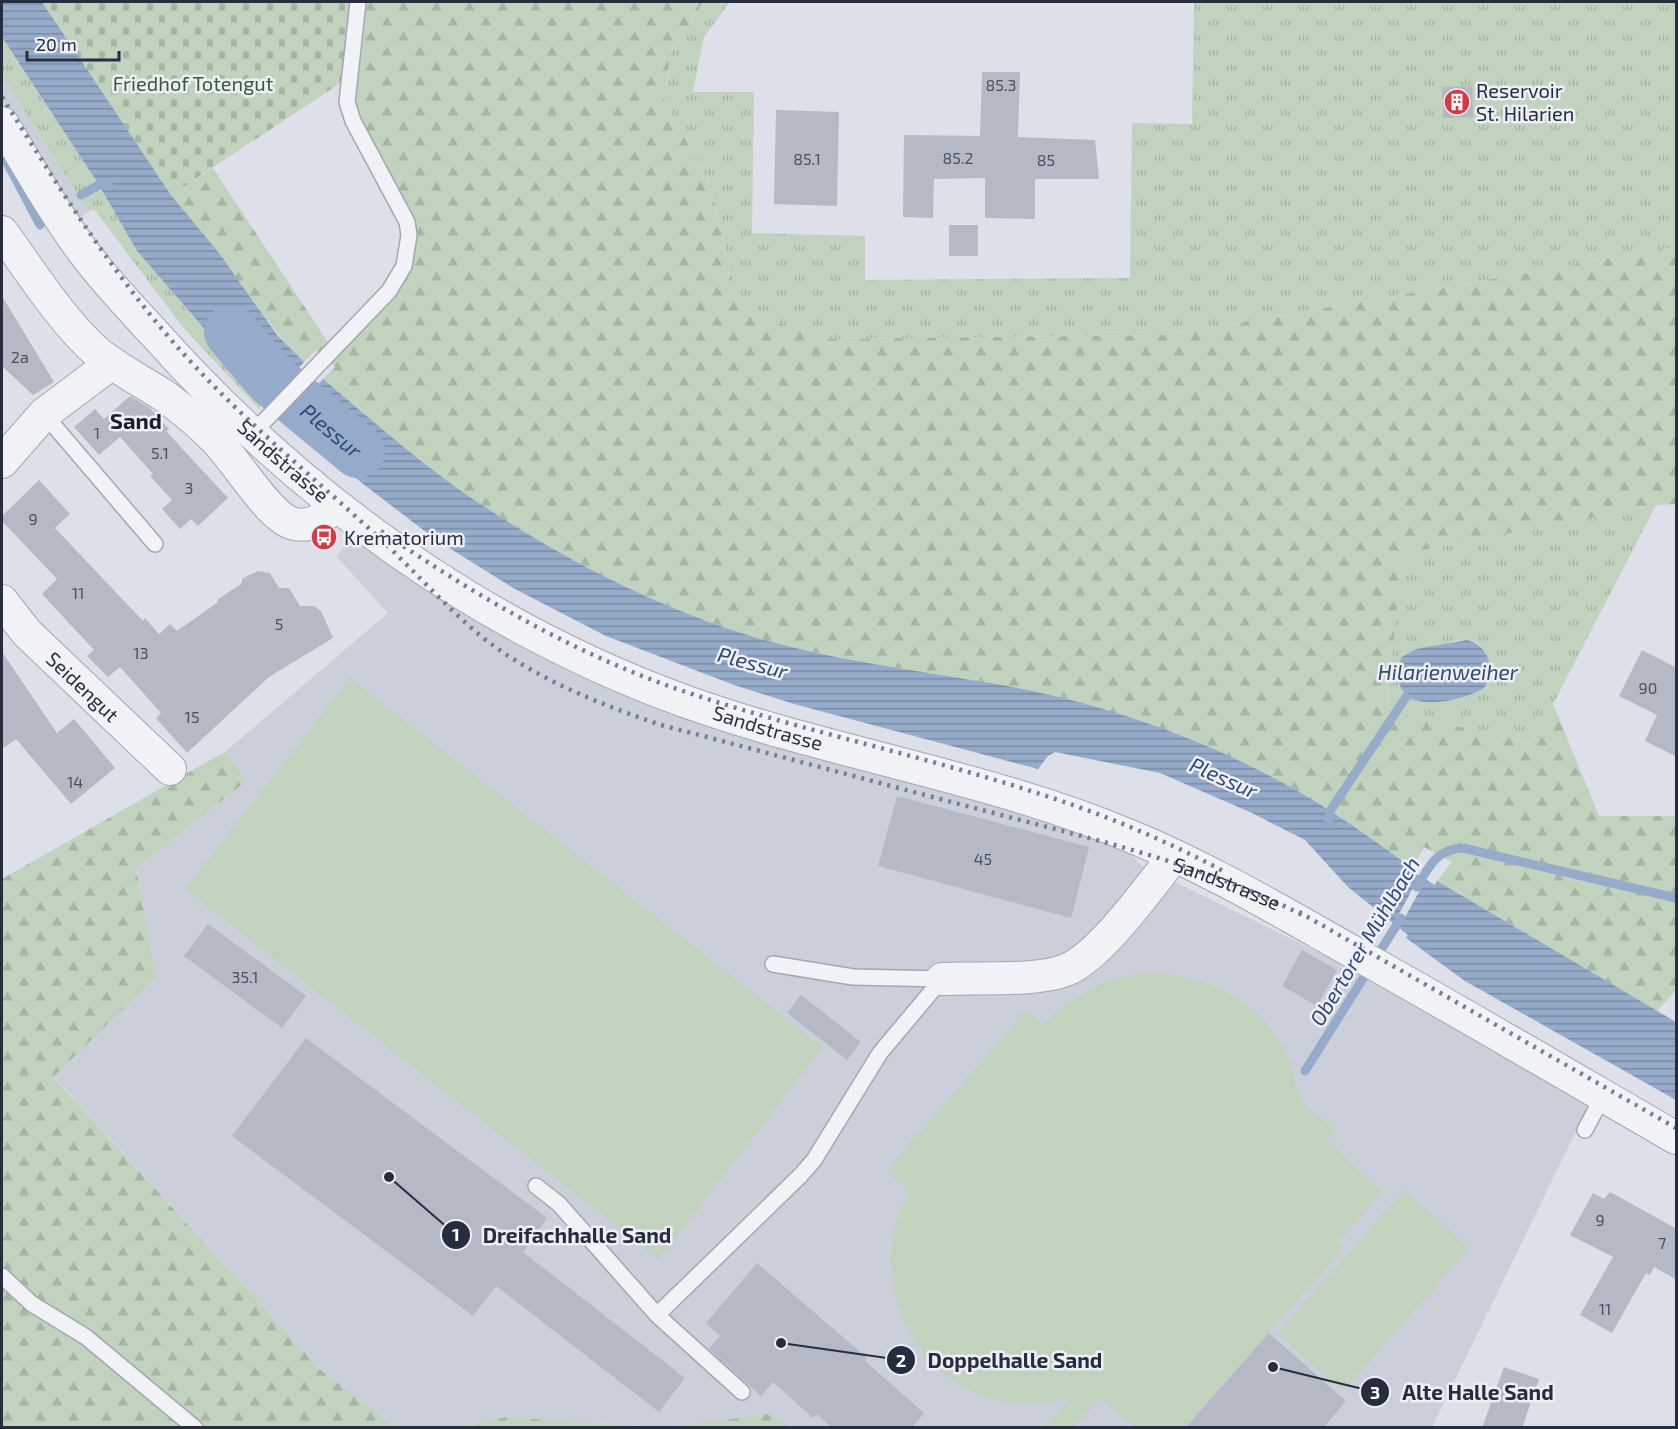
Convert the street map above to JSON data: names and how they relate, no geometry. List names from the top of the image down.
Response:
{
  "streets": {
    "street": ["Sandstrasse", "Seidengut"]
  },
  "districts": ["Sand"],
  "water": ["Plessur", "Hilarienweiher", "Obertorer Mühlbach"],
  "parks": ["Friedhof Totengut"],
  "places": {
    "building": ["Reservoir St. Hilarien"],
    "bus stop": ["Krematorium"],
    "other": ["Dreifachhalle Sand", "Doppelhalle Sand", "Alte Halle Sand"]
  },
  "house_numbers": [
    "85.3",
    "85.2",
    "85.1",
    "85",
    "2a",
    "1",
    "5.1",
    "3",
    "9",
    "11",
    "5",
    "13",
    "90",
    "15",
    "14",
    "45",
    "35.1",
    "9",
    "7",
    "11"
  ],
  "scale_bar": "20 m"
}
